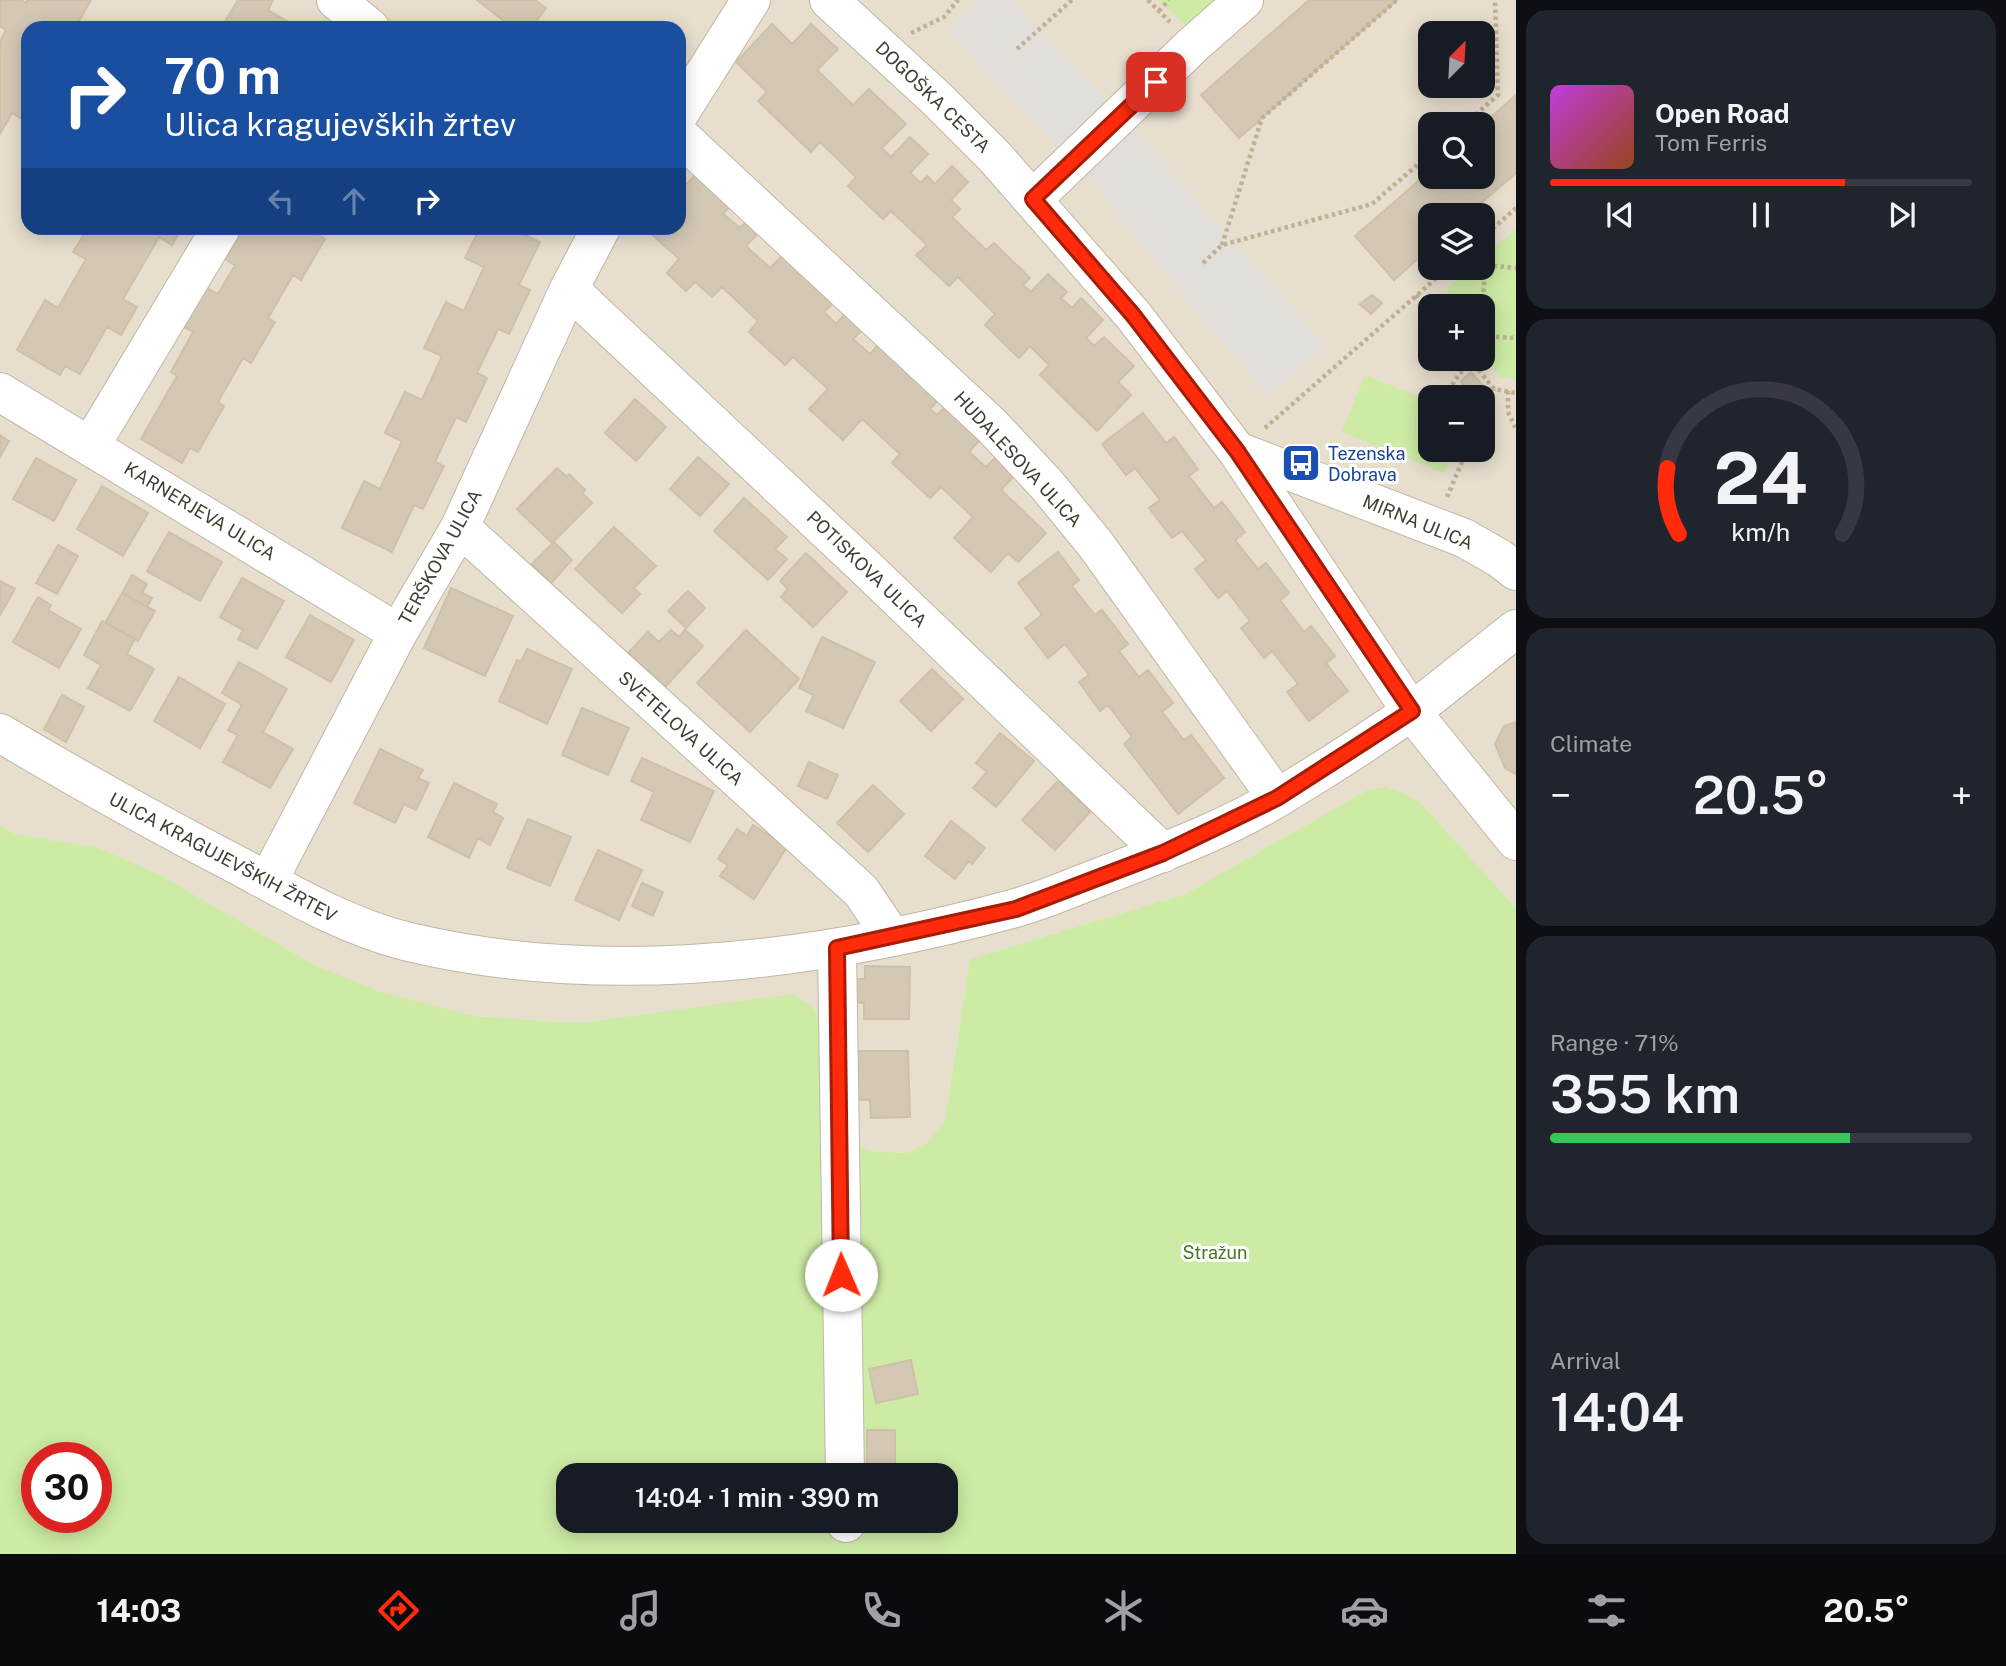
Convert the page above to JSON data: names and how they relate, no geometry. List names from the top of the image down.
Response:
{
  "streets": {
    "street": [
      "DOGOŠKA CESTA",
      "HUDALESOVA ULICA",
      "KARNERJEVA ULICA",
      "MIRNA ULICA",
      "TERŠKOVA ULICA",
      "POTISKOVA ULICA",
      "SVETELOVA ULICA",
      "ULICA KRAGUJEVŠKIH ŽRTEV"
    ]
  },
  "crossings": [
    ["DOGOŠKA CESTA", "MIRNA ULICA"],
    ["DOGOŠKA CESTA", "ULICA KRAGUJEVŠKIH ŽRTEV"],
    ["HUDALESOVA ULICA", "ULICA KRAGUJEVŠKIH ŽRTEV"],
    ["KARNERJEVA ULICA", "TERŠKOVA ULICA"],
    ["TERŠKOVA ULICA", "POTISKOVA ULICA"],
    ["TERŠKOVA ULICA", "SVETELOVA ULICA"],
    ["TERŠKOVA ULICA", "ULICA KRAGUJEVŠKIH ŽRTEV"],
    ["POTISKOVA ULICA", "ULICA KRAGUJEVŠKIH ŽRTEV"],
    ["SVETELOVA ULICA", "ULICA KRAGUJEVŠKIH ŽRTEV"]
  ],
  "parks": ["Stražun"],
  "places": {
    "bus stop": ["Tezenska Dobrava"]
  },
  "north": "top right",
  "page": {
    "map_buttons": ["+", "−"],
    "turn": ["70 m", "Ulica kragujevških žrtev"],
    "song": ["Open Road", "Tom Ferris"],
    "tile": [
      "Climate",
      ["Range · 71%", "355 km"],
      ["Arrival", "14:04"]
    ],
    "heat": ["−", "20.5°", "+"],
    "limit": "30",
    "trip": "14:04 · 1 min · 390 m",
    "tabs": ["14:03", "20.5°"],
    "gauge": ["24", "km/h"]
  }
}
